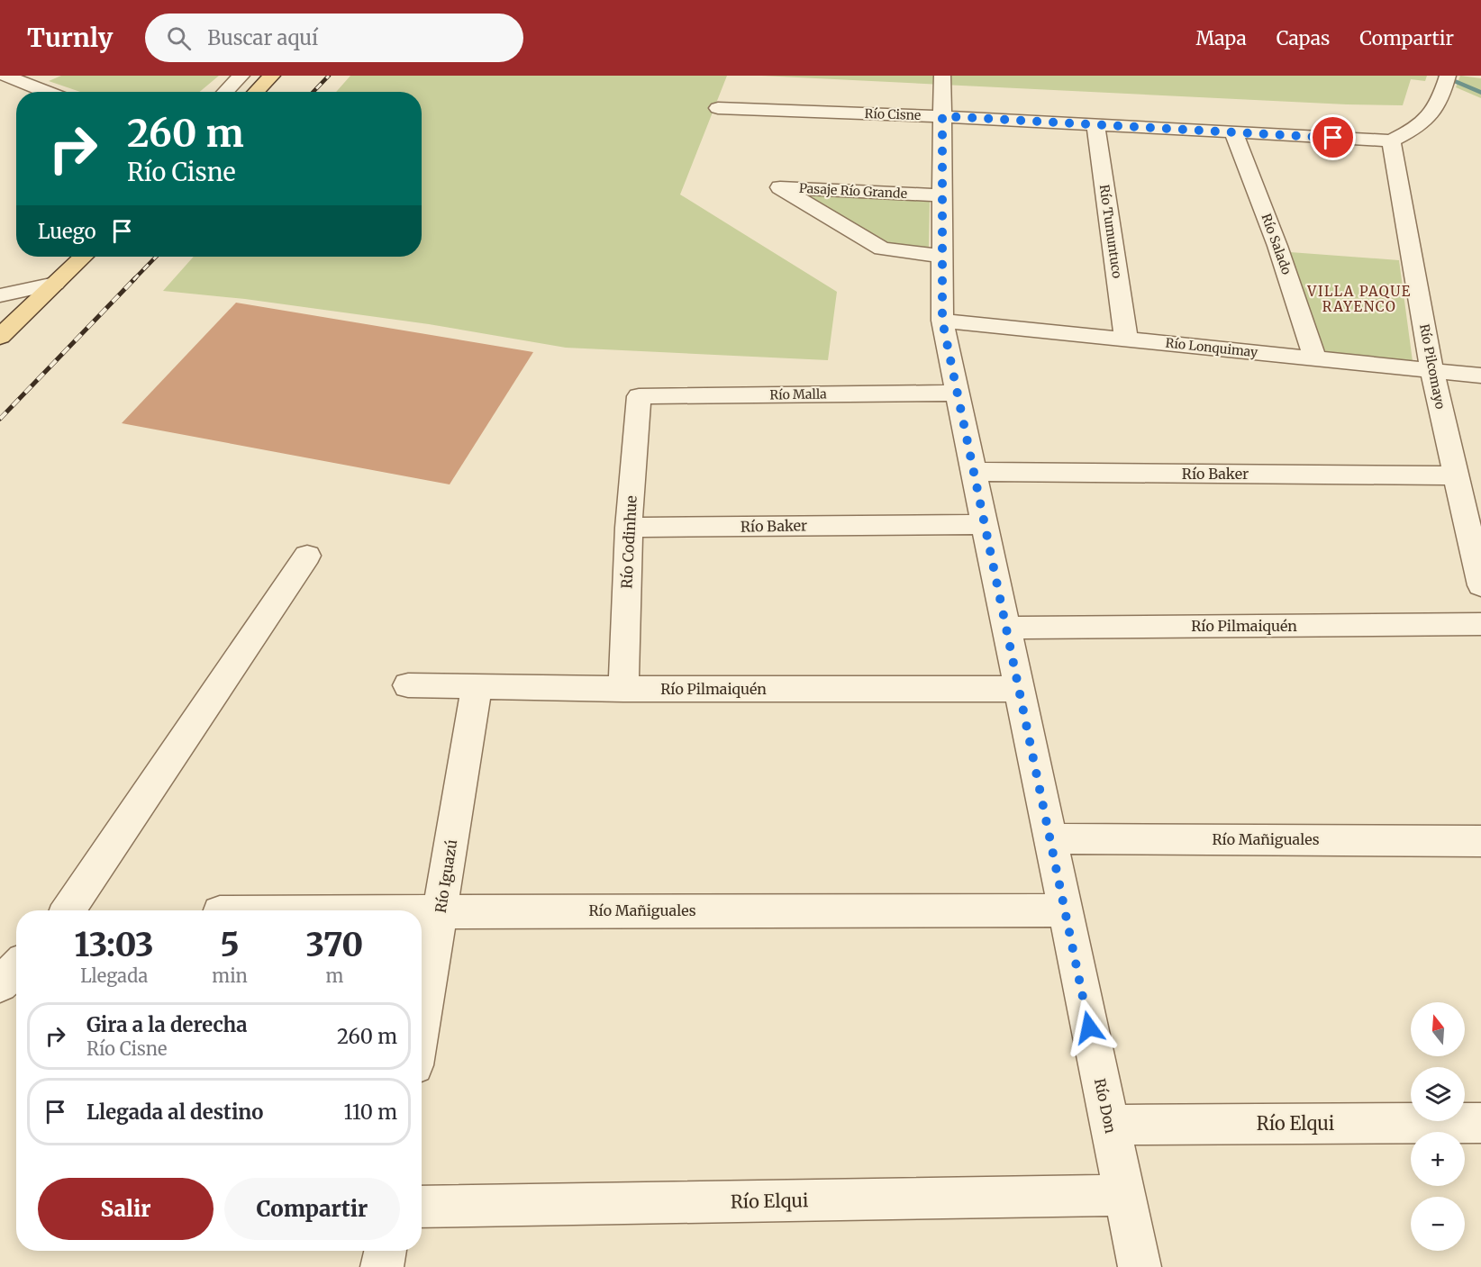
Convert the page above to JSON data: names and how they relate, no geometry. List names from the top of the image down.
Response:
{
  "streets": {
    "street": [
      "Río Cisne",
      "Pasaje Río Grande",
      "Río Tumuntuco",
      "Río Salado",
      "Río Lonquimay",
      "Río Pilcomayo",
      "Río Malla",
      "Río Baker",
      "Río Codinhue",
      "Río Pilmaiquén",
      "Río Mañiguales",
      "Río Iguazú",
      "Río Don",
      "Río Elqui"
    ]
  },
  "crossings": [
    ["Río Cisne", "Río Tumuntuco"],
    ["Río Cisne", "Río Salado"],
    ["Río Cisne", "Río Pilcomayo"],
    ["Río Cisne", "Río Don"],
    ["Pasaje Río Grande", "Río Don"],
    ["Río Tumuntuco", "Río Lonquimay"],
    ["Río Salado", "Río Lonquimay"],
    ["Río Lonquimay", "Río Pilcomayo"],
    ["Río Lonquimay", "Río Don"],
    ["Río Pilcomayo", "Río Baker"],
    ["Río Malla", "Río Codinhue"],
    ["Río Malla", "Río Don"],
    ["Río Baker", "Río Codinhue"],
    ["Río Baker", "Río Don"],
    ["Río Codinhue", "Río Pilmaiquén"],
    ["Río Pilmaiquén", "Río Iguazú"],
    ["Río Pilmaiquén", "Río Don"],
    ["Río Mañiguales", "Río Iguazú"],
    ["Río Mañiguales", "Río Don"],
    ["Río Don", "Río Elqui"]
  ],
  "districts": ["VILLA PAQUE RAYENCO"],
  "north": "top",
  "page": {
    "header": "Turnly",
    "search": "Buscar aquí",
    "nav": ["Mapa", "Capas", "Compartir"],
    "turn": ["260 m", "Río Cisne"],
    "then": "Luego",
    "eta": [
      "13:03",
      "Llegada",
      "5",
      "min",
      "370",
      "m"
    ],
    "map_buttons": ["+", "−"],
    "list": [
      {
        "name": "Gira a la derecha",
        "note": "Río Cisne",
        "value": "260 m"
      },
      {
        "name": "Llegada al destino",
        "value": "110 m"
      }
    ],
    "buttons": ["Salir", "Compartir"]
  }
}
